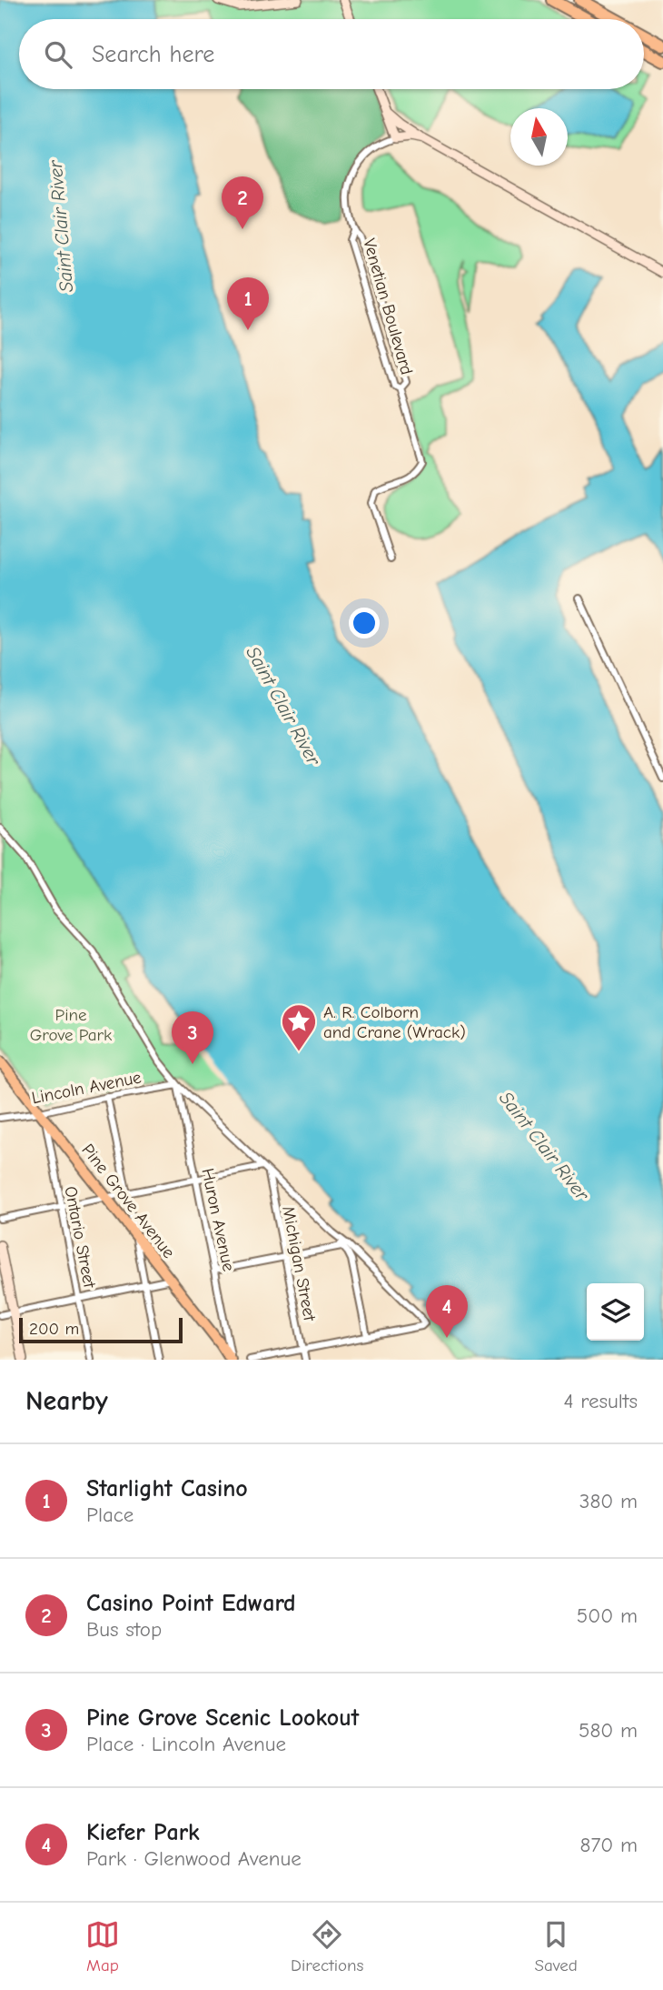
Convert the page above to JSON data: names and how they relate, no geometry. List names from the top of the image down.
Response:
{
  "streets": {
    "main road": ["Pine Grove Avenue"],
    "street": [
      "Venetian Boulevard",
      "Lincoln Avenue",
      "Huron Avenue",
      "Ontario Street",
      "Michigan Street"
    ]
  },
  "crossings": [
    ["Lincoln Avenue", "Pine Grove Avenue"],
    ["Lincoln Avenue", "Huron Avenue"],
    ["Lincoln Avenue", "Ontario Street"],
    ["Pine Grove Avenue", "Huron Avenue"],
    ["Pine Grove Avenue", "Ontario Street"]
  ],
  "water": ["Saint Clair River"],
  "parks": ["Pine Grove Park"],
  "places": {
    "place": ["A. R. Colborn and Crane (Wrack)"]
  },
  "scale_bar": "200 m",
  "north": "top",
  "page": {
    "search": "Search here",
    "pins": [
      "2",
      "1",
      "3",
      "4"
    ],
    "scale": "200 m",
    "heading": ["Nearby", "4 results"],
    "list": [
      {
        "mark": "1",
        "name": "Starlight Casino",
        "note": "Place",
        "value": "380 m"
      },
      {
        "mark": "2",
        "name": "Casino Point Edward",
        "note": "Bus stop",
        "value": "500 m"
      },
      {
        "mark": "3",
        "name": "Pine Grove Scenic Lookout",
        "note": "Place · Lincoln Avenue",
        "value": "580 m"
      },
      {
        "mark": "4",
        "name": "Kiefer Park",
        "note": "Park · Glenwood Avenue",
        "value": "870 m"
      }
    ],
    "nav": ["Map", "Directions", "Saved"]
  }
}
